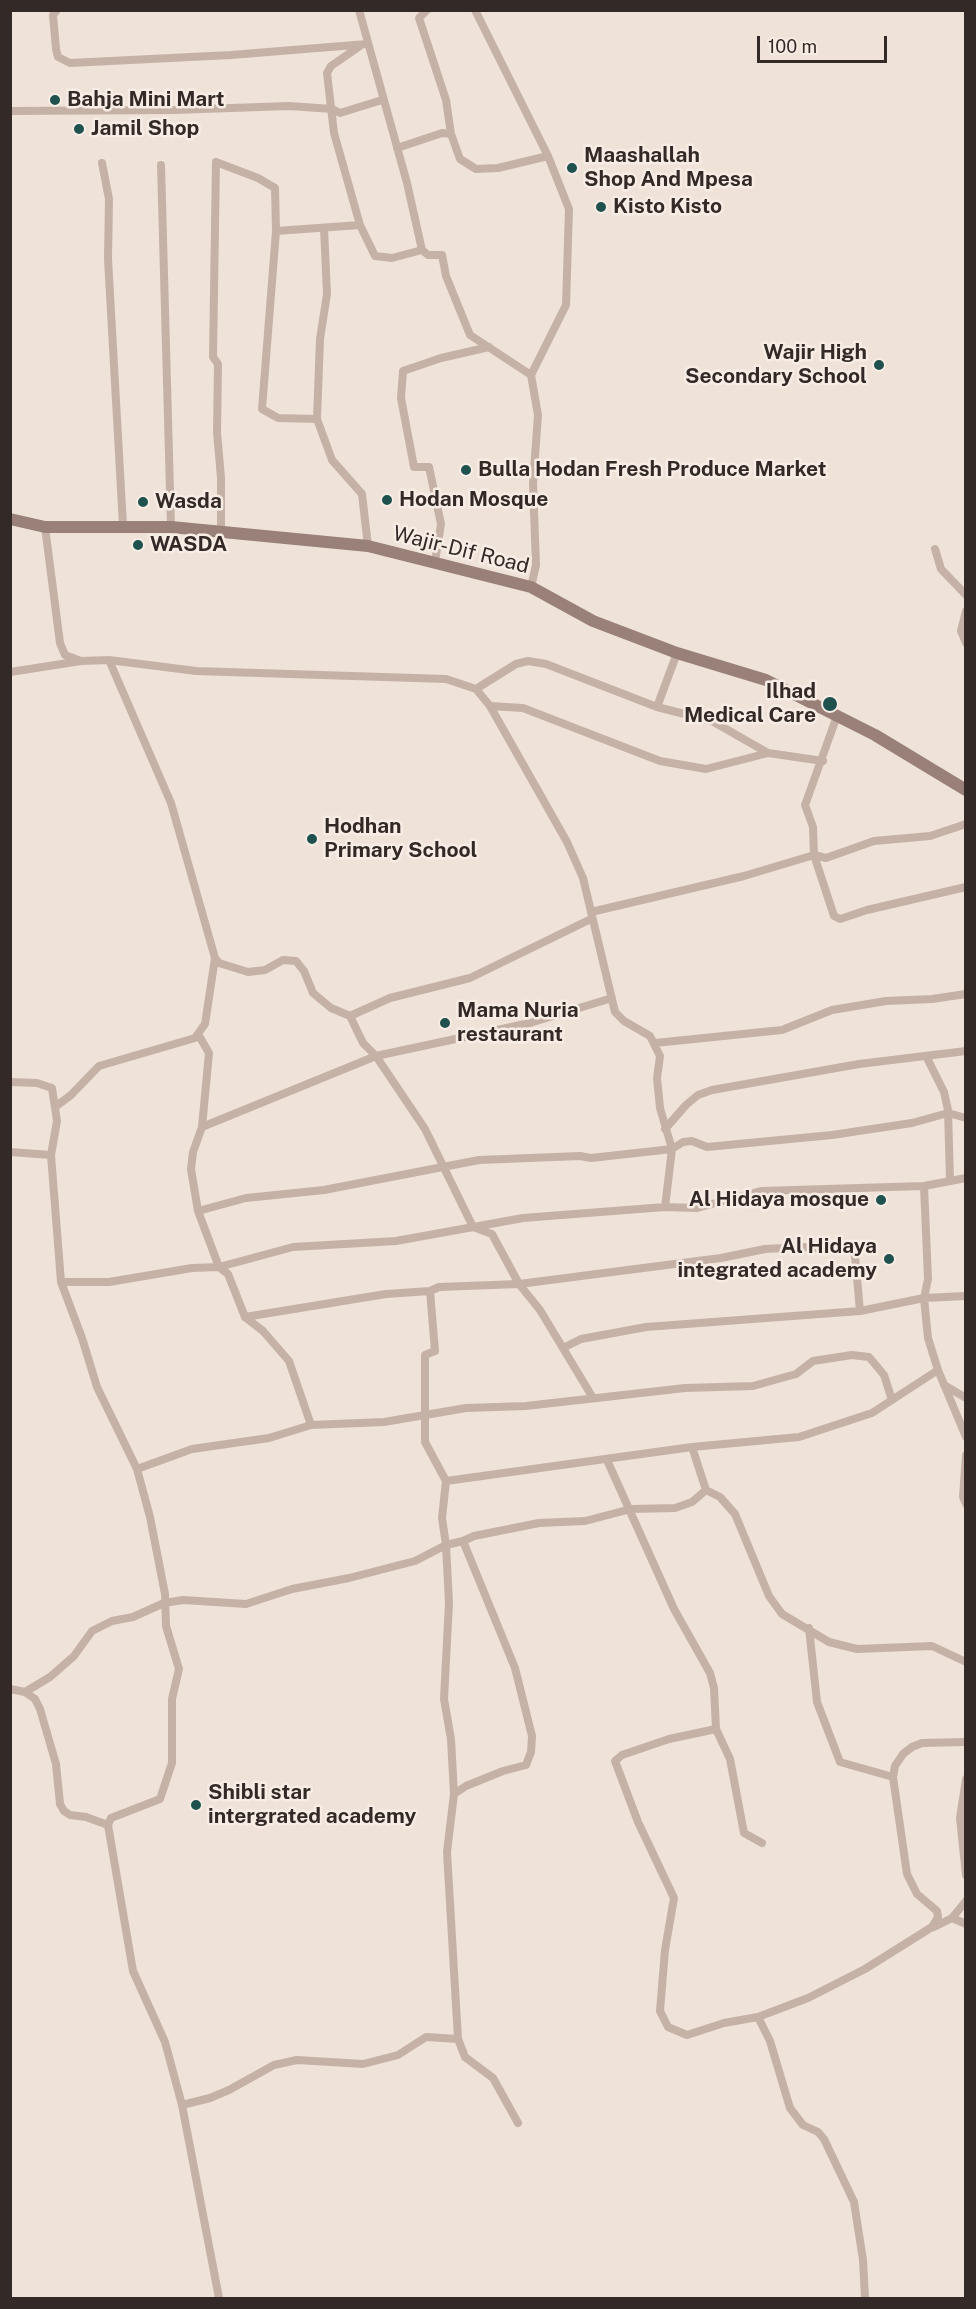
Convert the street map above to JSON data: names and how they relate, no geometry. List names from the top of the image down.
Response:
{
  "streets": {
    "main road": ["Wajir-Dif Road"]
  },
  "places": [
    "Bahja Mini Mart",
    "Jamil Shop",
    "Maashallah Shop And Mpesa",
    "Kisto Kisto",
    "Wajir High Secondary School",
    "Bulla Hodan Fresh Produce Market",
    "Hodan Mosque",
    "Wasda",
    "WASDA",
    "Ilhad Medical Care",
    "Hodhan Primary School",
    "Mama Nuria restaurant",
    "Al Hidaya mosque",
    "Al Hidaya integrated academy",
    "Shibli star intergrated academy"
  ],
  "scale_bar": "100 m"
}
